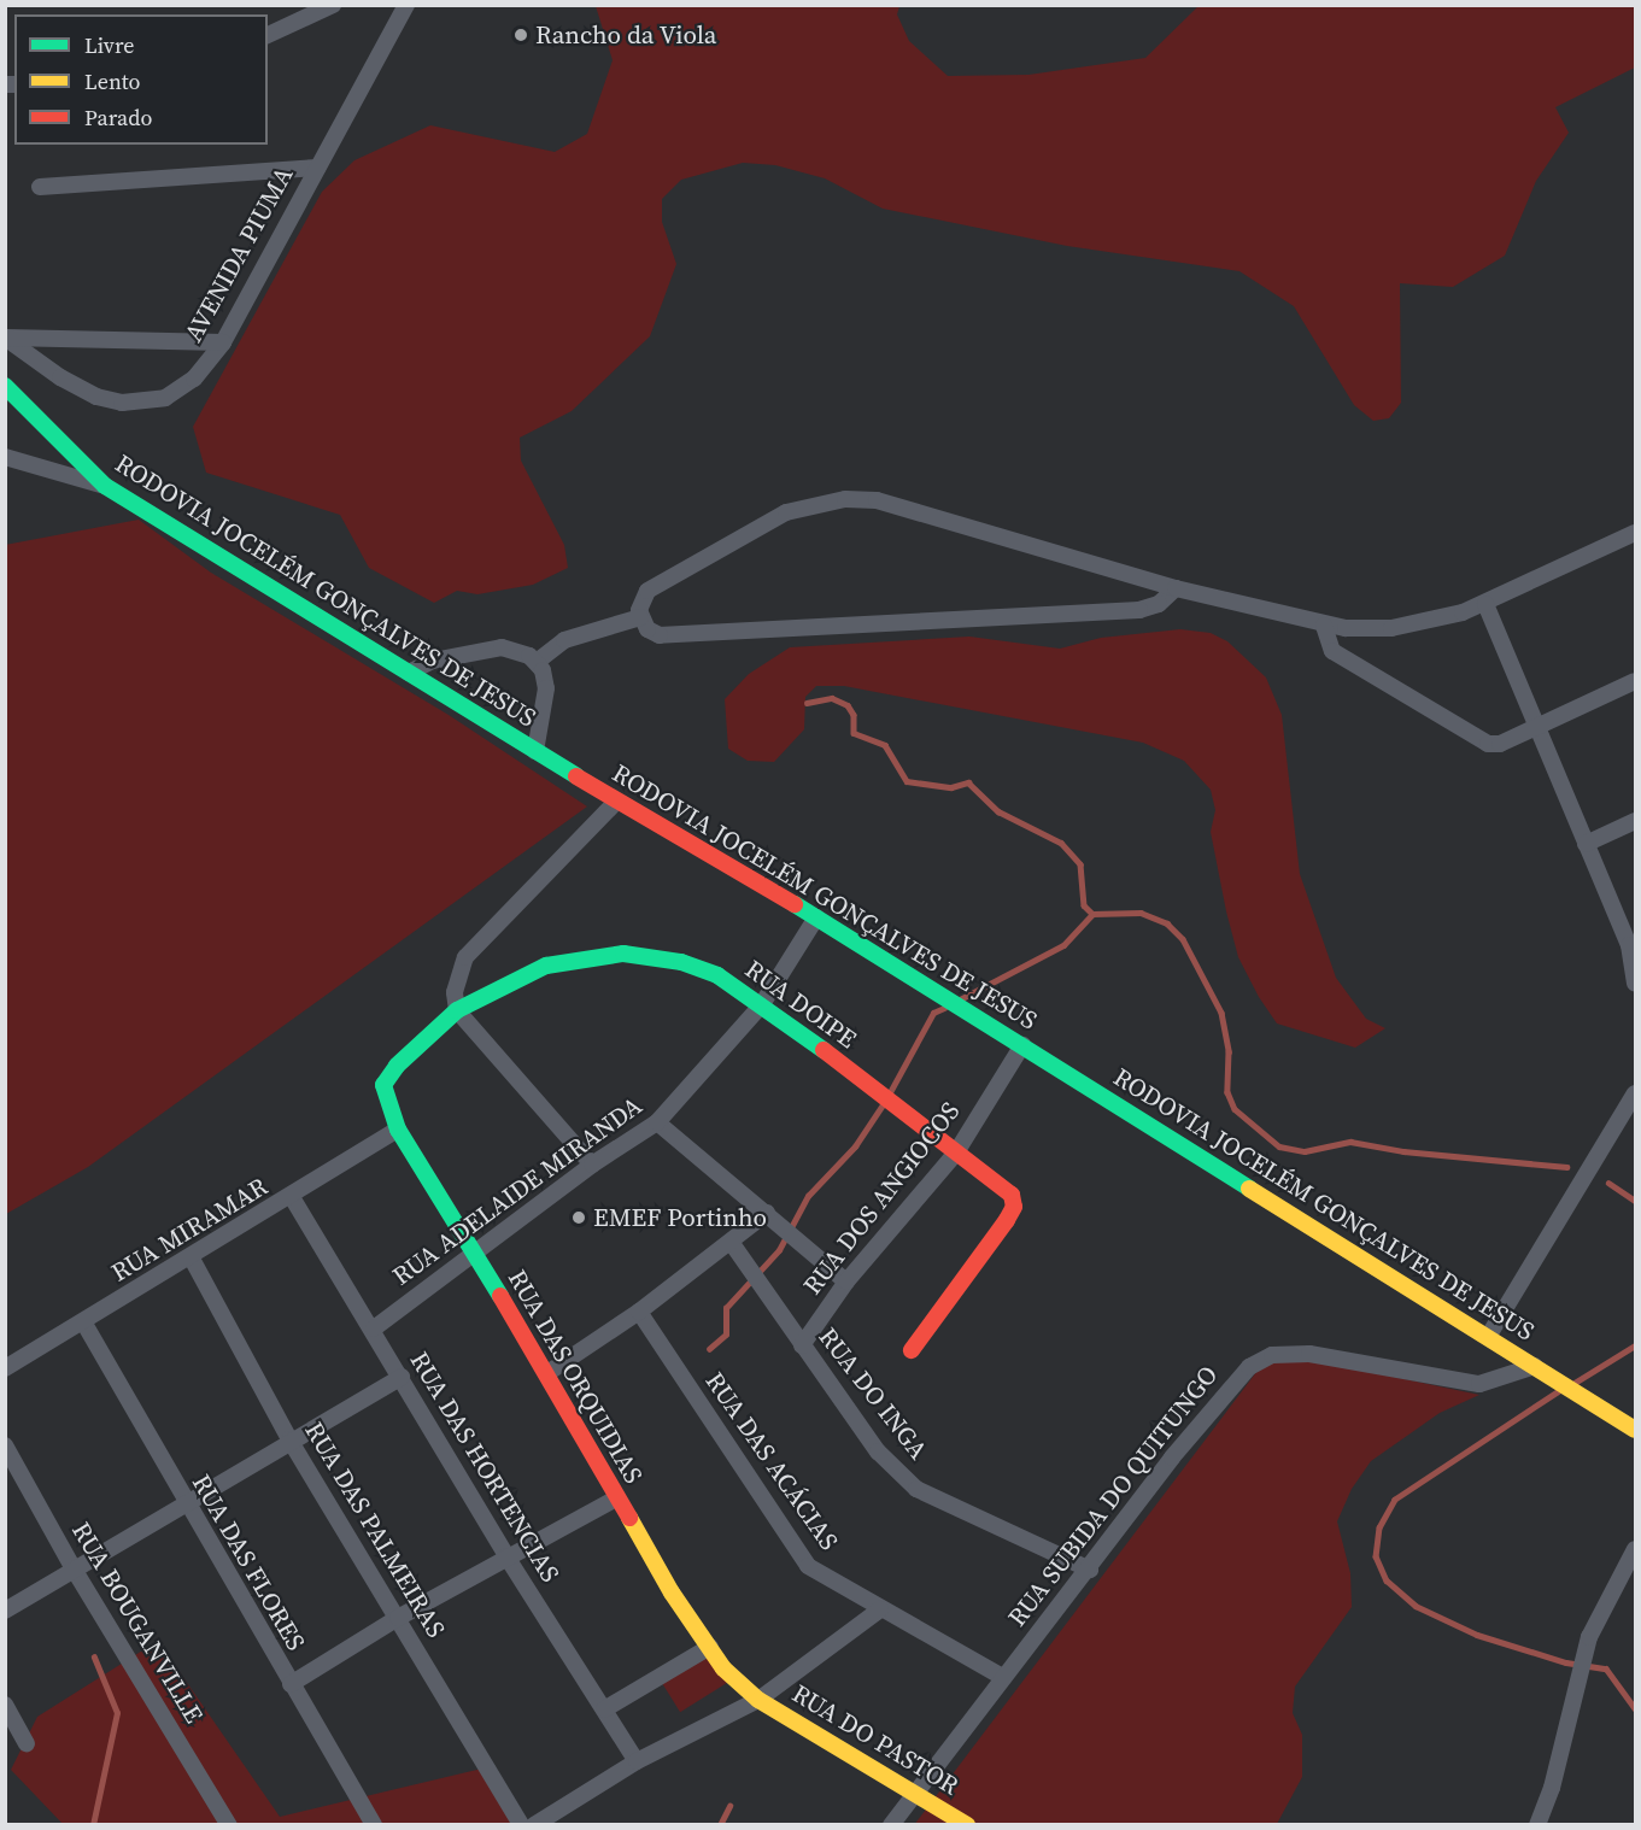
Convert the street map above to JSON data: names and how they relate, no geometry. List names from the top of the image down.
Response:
{
  "streets": {
    "main road": [
      "RODOVIA JOCELÉM GONÇALVES DE JESUS",
      "RUA DOIPE",
      "RUA DAS ORQUIDIAS",
      "RUA DO PASTOR"
    ],
    "street": [
      "AVENIDA PIUMA",
      "RUA ADELAIDE MIRANDA",
      "RUA DOS ANGIOCOS",
      "RUA MIRAMAR",
      "RUA DO INGA",
      "RUA DAS ACÁCIAS",
      "RUA DAS HORTENCIAS",
      "RUA SUBIDA DO QUITUNGO",
      "RUA DAS PALMEIRAS",
      "RUA DAS FLORES",
      "RUA BOUGANVILLE"
    ]
  },
  "crossings": [
    ["RODOVIA JOCELÉM GONÇALVES DE JESUS", "RUA ADELAIDE MIRANDA"],
    ["RODOVIA JOCELÉM GONÇALVES DE JESUS", "RUA DOS ANGIOCOS"],
    ["RODOVIA JOCELÉM GONÇALVES DE JESUS", "RUA SUBIDA DO QUITUNGO"],
    ["RUA DOIPE", "RUA ADELAIDE MIRANDA"],
    ["RUA DOIPE", "RUA DOS ANGIOCOS"],
    ["RUA DOIPE", "RUA DAS ORQUIDIAS"],
    ["RUA ADELAIDE MIRANDA", "RUA DAS ORQUIDIAS"],
    ["RUA ADELAIDE MIRANDA", "RUA DAS HORTENCIAS"],
    ["RUA DOS ANGIOCOS", "RUA DO INGA"],
    ["RUA MIRAMAR", "RUA DAS ORQUIDIAS"],
    ["RUA MIRAMAR", "RUA DAS HORTENCIAS"],
    ["RUA MIRAMAR", "RUA DAS PALMEIRAS"],
    ["RUA MIRAMAR", "RUA DAS FLORES"],
    ["RUA DAS ORQUIDIAS", "RUA DO PASTOR"],
    ["RUA DO INGA", "RUA SUBIDA DO QUITUNGO"],
    ["RUA DAS ACÁCIAS", "RUA SUBIDA DO QUITUNGO"],
    ["RUA SUBIDA DO QUITUNGO", "RUA DO PASTOR"]
  ],
  "places": ["Rancho da Viola", "EMEF Portinho"],
  "legend": ["Livre", "Lento", "Parado"]
}
